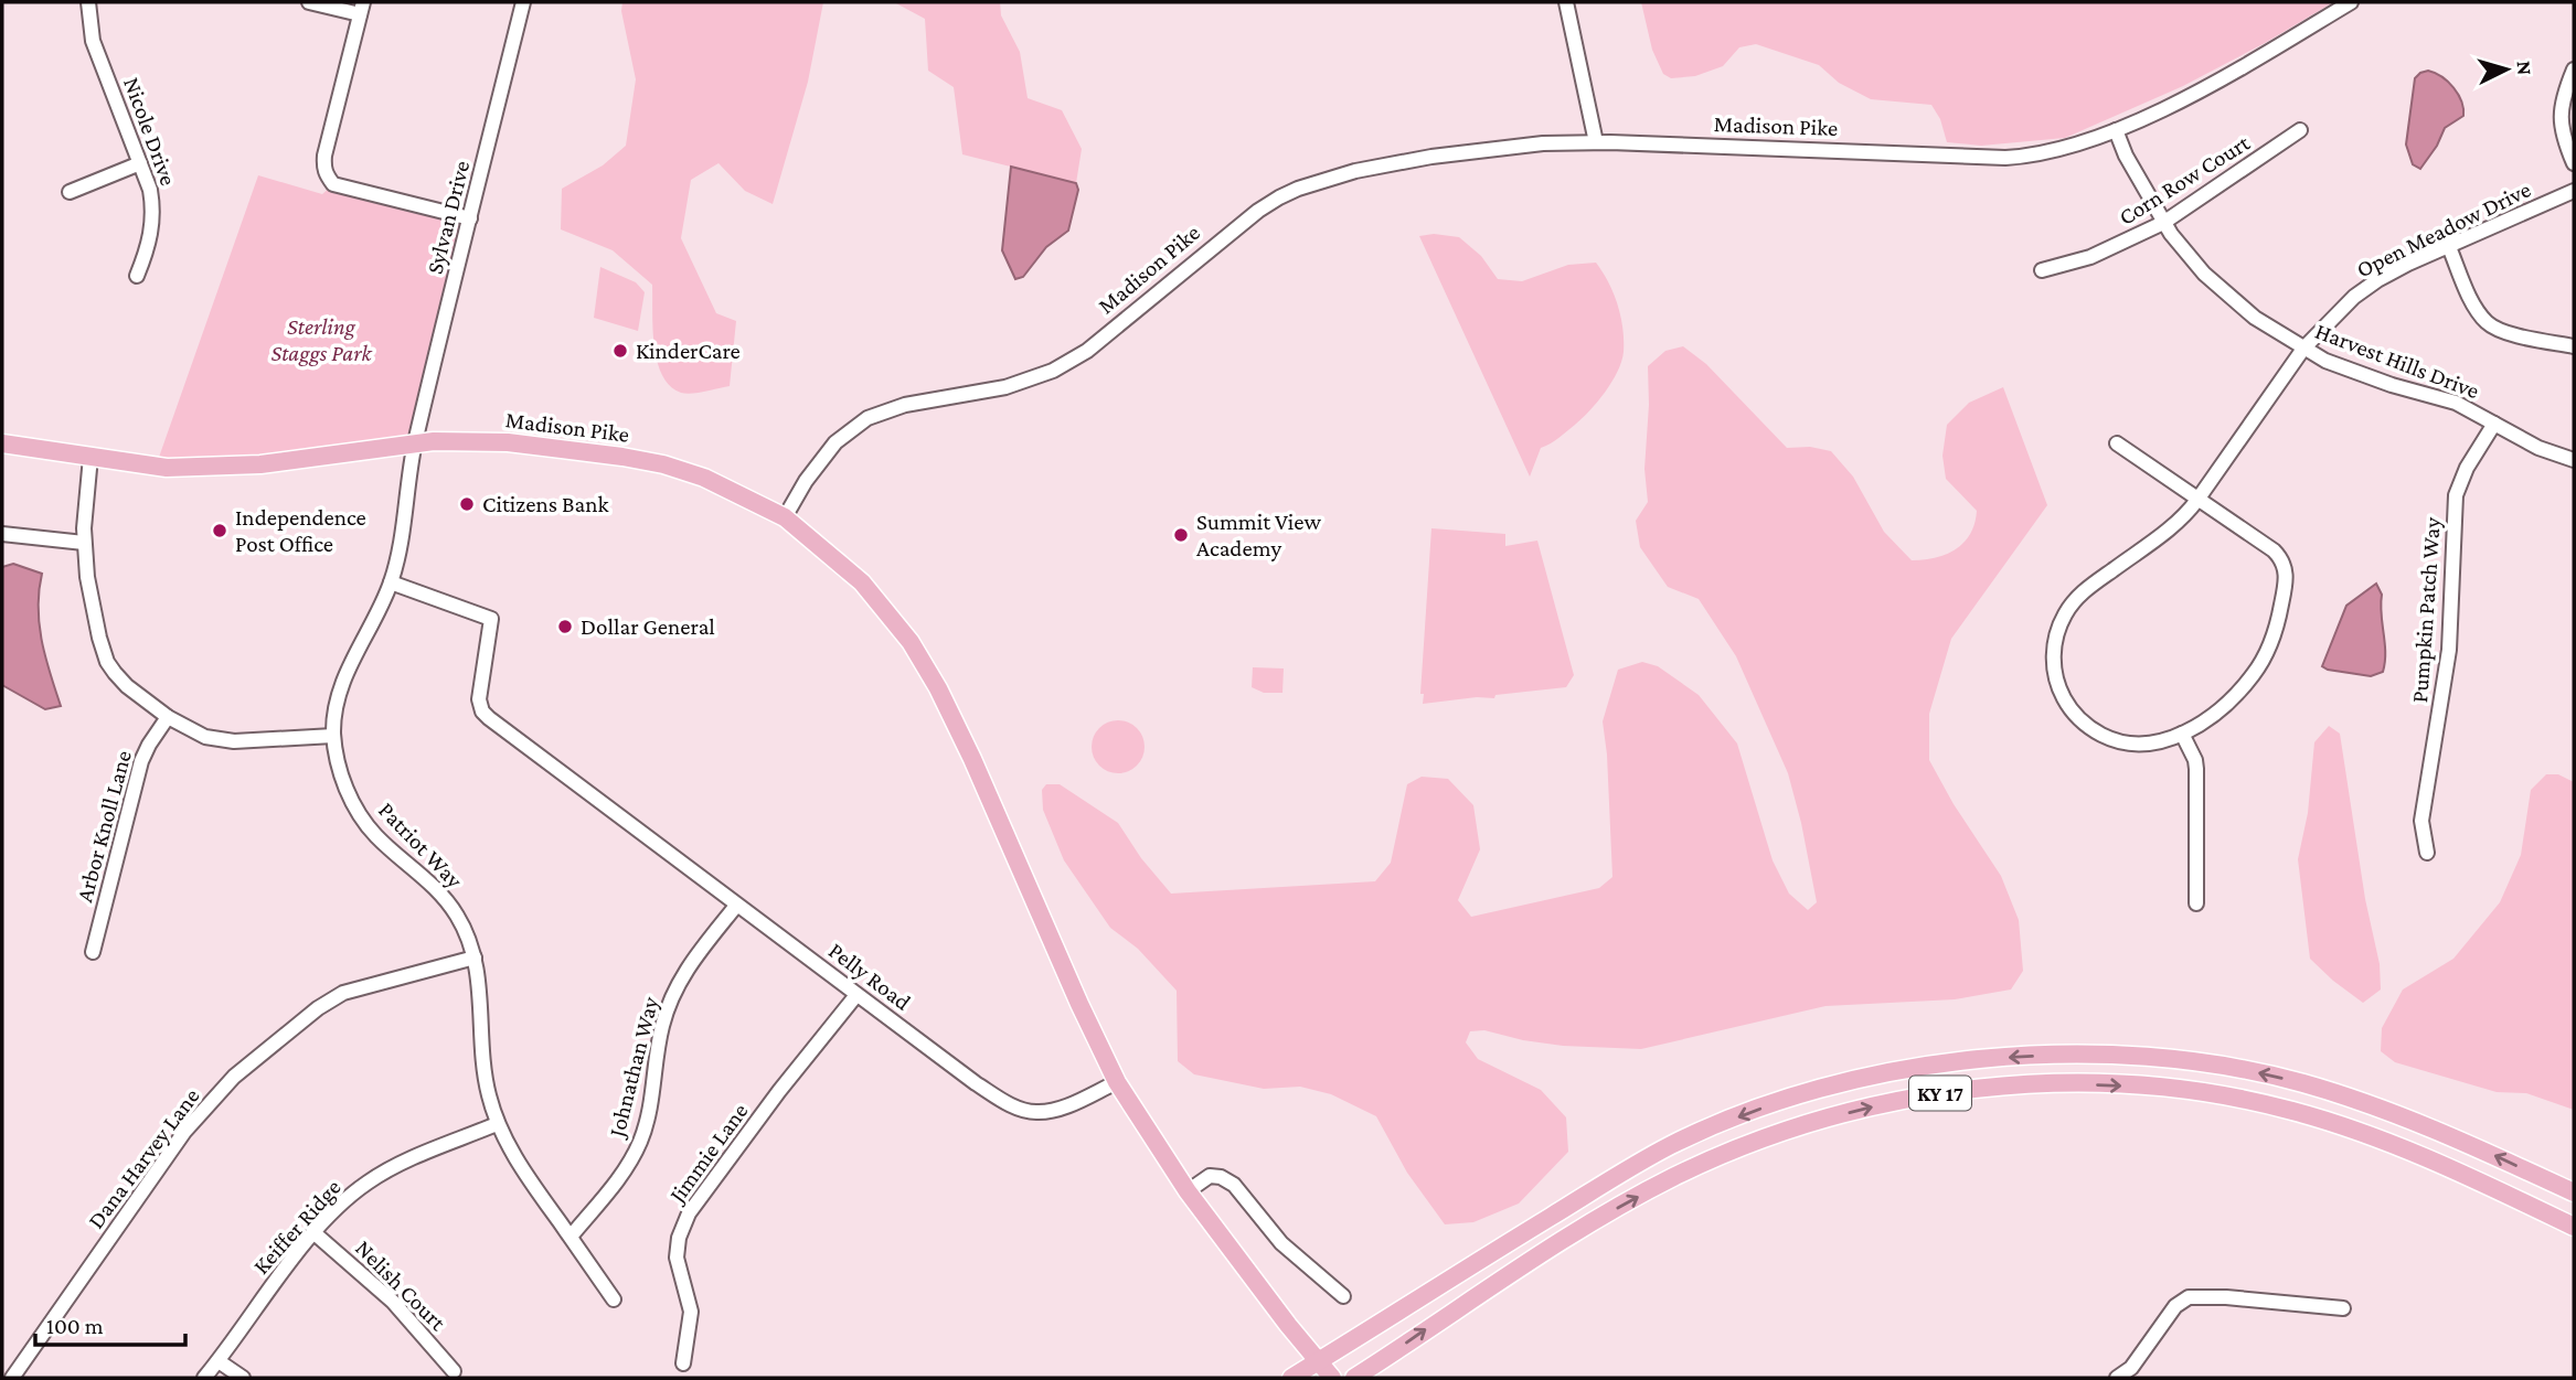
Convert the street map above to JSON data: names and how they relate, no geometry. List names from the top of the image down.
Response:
{
  "streets": {
    "main road": ["Madison Pike", "KY 17"],
    "street": [
      "Nicole Drive",
      "Corn Row Court",
      "Sylvan Drive",
      "Open Meadow Drive",
      "Harvest Hills Drive",
      "Pumpkin Patch Way",
      "Arbor Knoll Lane",
      "Patriot Way",
      "Pelly Road",
      "Johnathan Way",
      "Jimmie Lane",
      "Dana Harvey Lane",
      "Keiffer Ridge",
      "Nelish Court"
    ]
  },
  "crossings": [
    ["Madison Pike", "Sylvan Drive"],
    ["Madison Pike", "Harvest Hills Drive"],
    ["Madison Pike", "Patriot Way"],
    ["Corn Row Court", "Harvest Hills Drive"],
    ["Sylvan Drive", "Patriot Way"],
    ["Open Meadow Drive", "Harvest Hills Drive"],
    ["Harvest Hills Drive", "Pumpkin Patch Way"],
    ["Patriot Way", "Pelly Road"],
    ["Patriot Way", "Johnathan Way"],
    ["Patriot Way", "Dana Harvey Lane"],
    ["Patriot Way", "Keiffer Ridge"],
    ["Pelly Road", "Johnathan Way"],
    ["Pelly Road", "Jimmie Lane"],
    ["Keiffer Ridge", "Nelish Court"]
  ],
  "parks": ["Sterling Staggs Park"],
  "places": [
    "KinderCare",
    "Citizens Bank",
    "Independence Post Office",
    "Summit View Academy",
    "Dollar General"
  ],
  "scale_bar": "100 m",
  "north": "right"
}
